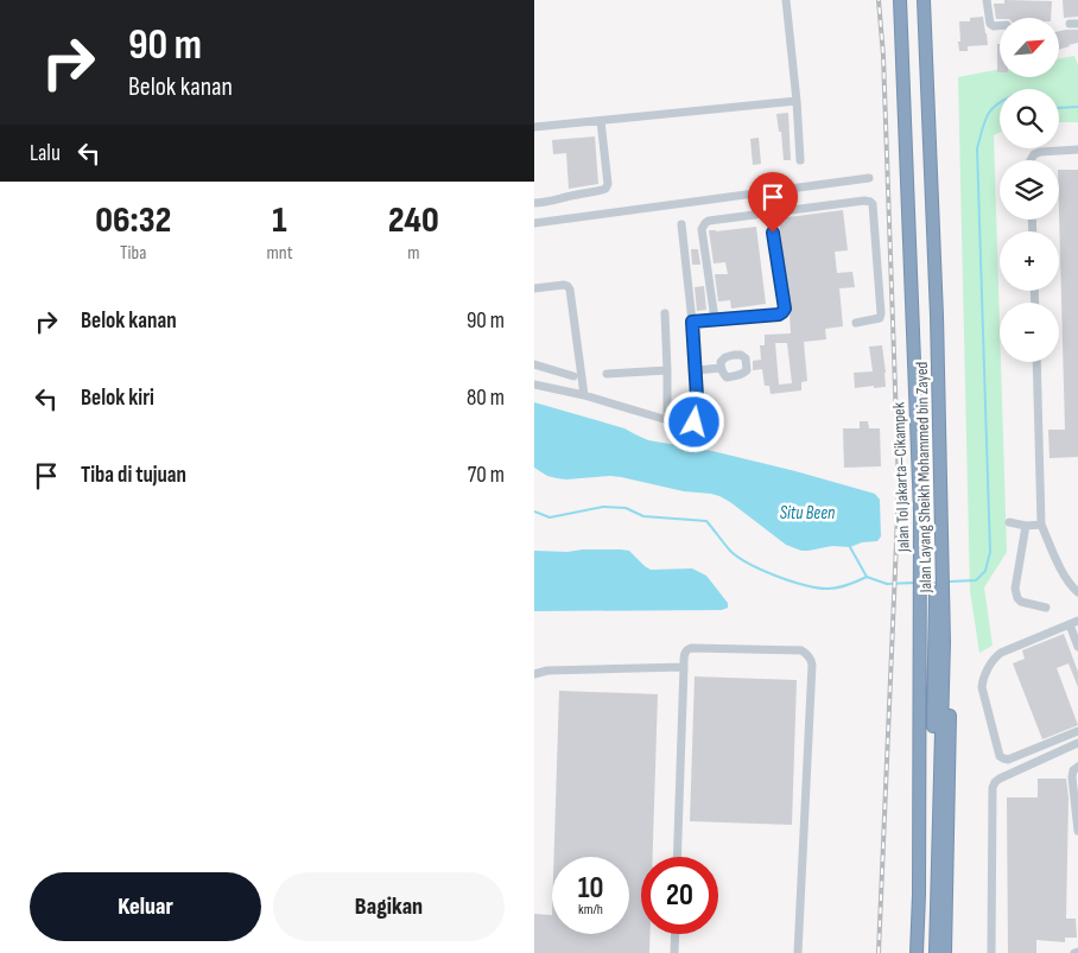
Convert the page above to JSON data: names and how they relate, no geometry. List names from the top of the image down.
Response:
{
  "streets": {
    "highway": ["Jalan Tol Jakarta–Cikampek", "Jalan Layang Sheikh Mohammed bin Zayed"]
  },
  "water": ["Situ Been"],
  "north": "top right",
  "page": {
    "turn": ["90 m", "Belok kanan"],
    "map_buttons": ["+", "−"],
    "then": "Lalu",
    "eta": [
      "06:32",
      "Tiba",
      "1",
      "mnt",
      "240",
      "m"
    ],
    "list": [
      {
        "name": "Belok kanan",
        "value": "90 m"
      },
      {
        "name": "Belok kiri",
        "value": "80 m"
      },
      {
        "name": "Tiba di tujuan",
        "value": "70 m"
      }
    ],
    "speed": "10 km/h",
    "limit": "20",
    "buttons": ["Keluar", "Bagikan"]
  }
}
